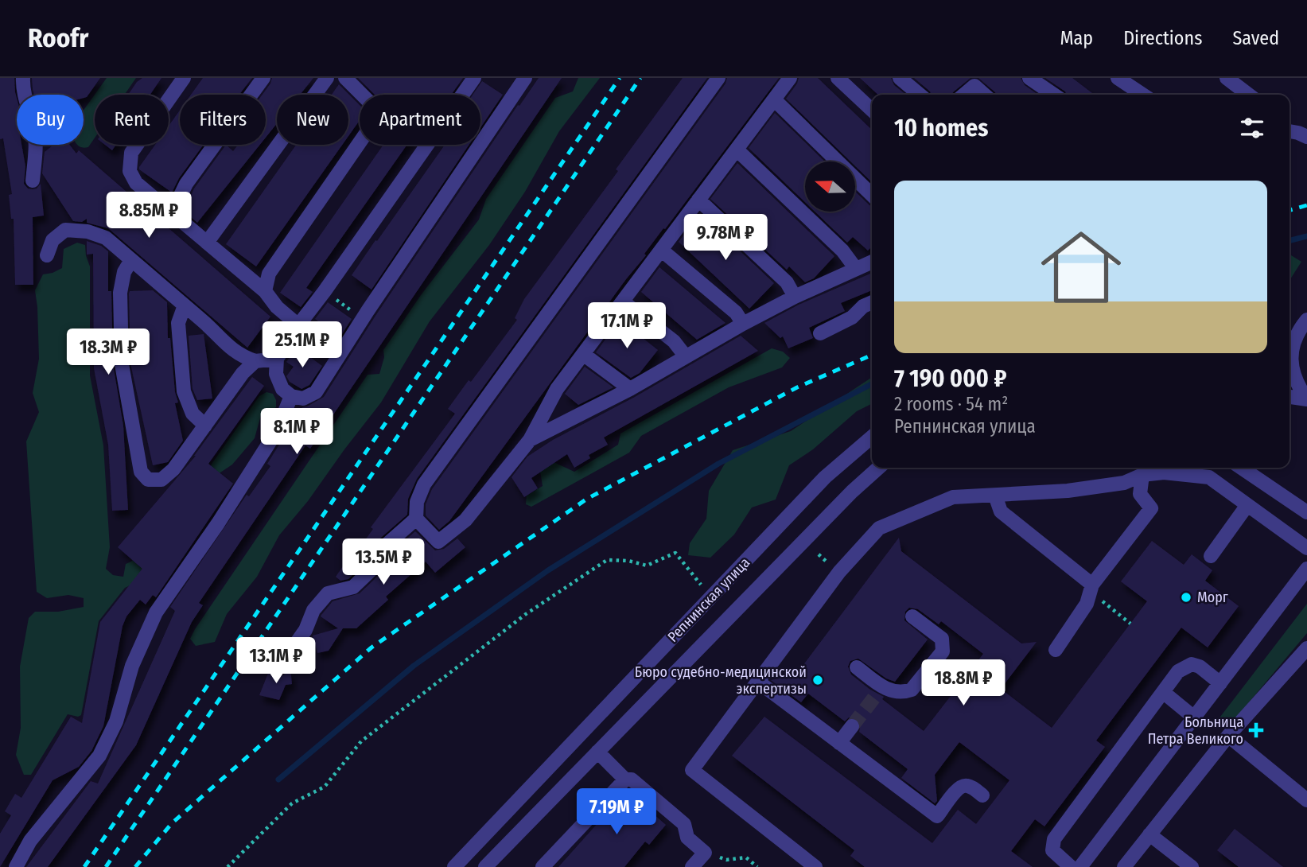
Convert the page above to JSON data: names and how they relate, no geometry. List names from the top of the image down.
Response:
{
  "streets": {
    "street": ["Репнинская улица"]
  },
  "places": {
    "other": ["Морг", "Бюро судебно-медицинской экспертизы"],
    "health": ["Больница Петра Великого"]
  },
  "north": "left",
  "page": {
    "header": "Roofr",
    "nav": ["Map", "Directions", "Saved"],
    "chip": [
      "Buy",
      "Rent",
      "Filters",
      "New",
      "Apartment"
    ],
    "heading": "10 homes",
    "list": [
      {
        "name": "7 190 000 ₽",
        "note": "2 rooms · 54 m² · Репнинская улица"
      }
    ],
    "price": [
      "8.85M ₽",
      "9.78M ₽",
      "17.1M ₽",
      "25.1M ₽",
      "18.3M ₽",
      "8.1M ₽",
      "13.5M ₽",
      "13.1M ₽",
      "18.8M ₽",
      "7.19M ₽"
    ]
  }
}
